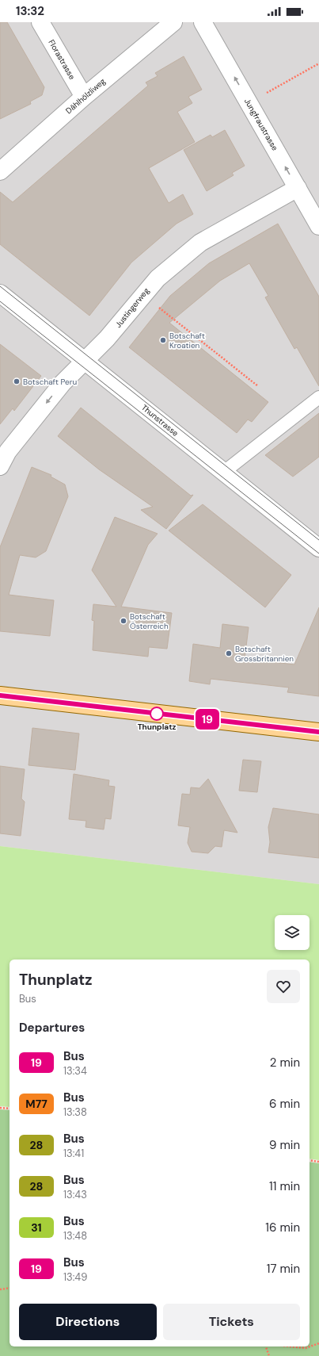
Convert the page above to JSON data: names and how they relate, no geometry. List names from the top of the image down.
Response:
{
  "streets": {
    "street": [
      "Florastrasse",
      "Dählhölzliweg",
      "Jungfraustrasse",
      "Justingerweg",
      "Thunstrasse"
    ]
  },
  "crossings": [
    ["Florastrasse", "Dählhölzliweg"],
    ["Jungfraustrasse", "Justingerweg"],
    ["Justingerweg", "Thunstrasse"]
  ],
  "one_way": ["Jungfraustrasse"],
  "places": [
    "Botschaft Kroatien",
    "Botschaft Peru",
    "Botschaft Österreich",
    "Botschaft Grossbritannien",
    "Thunplatz"
  ],
  "lines": ["bus line 19"],
  "page": {
    "status": "13:32",
    "on_map": "19",
    "heading": [
      ["Thunplatz", "Bus"],
      "Departures"
    ],
    "list": [
      {
        "mark": "19",
        "name": "Bus",
        "note": "13:34",
        "value": "2 min"
      },
      {
        "mark": "M77",
        "name": "Bus",
        "note": "13:38",
        "value": "6 min"
      },
      {
        "mark": "28",
        "name": "Bus",
        "note": "13:41",
        "value": "9 min"
      },
      {
        "mark": "28",
        "name": "Bus",
        "note": "13:43",
        "value": "11 min"
      },
      {
        "mark": "31",
        "name": "Bus",
        "note": "13:48",
        "value": "16 min"
      },
      {
        "mark": "19",
        "name": "Bus",
        "note": "13:49",
        "value": "17 min"
      }
    ],
    "buttons": ["Directions", "Tickets"]
  }
}
